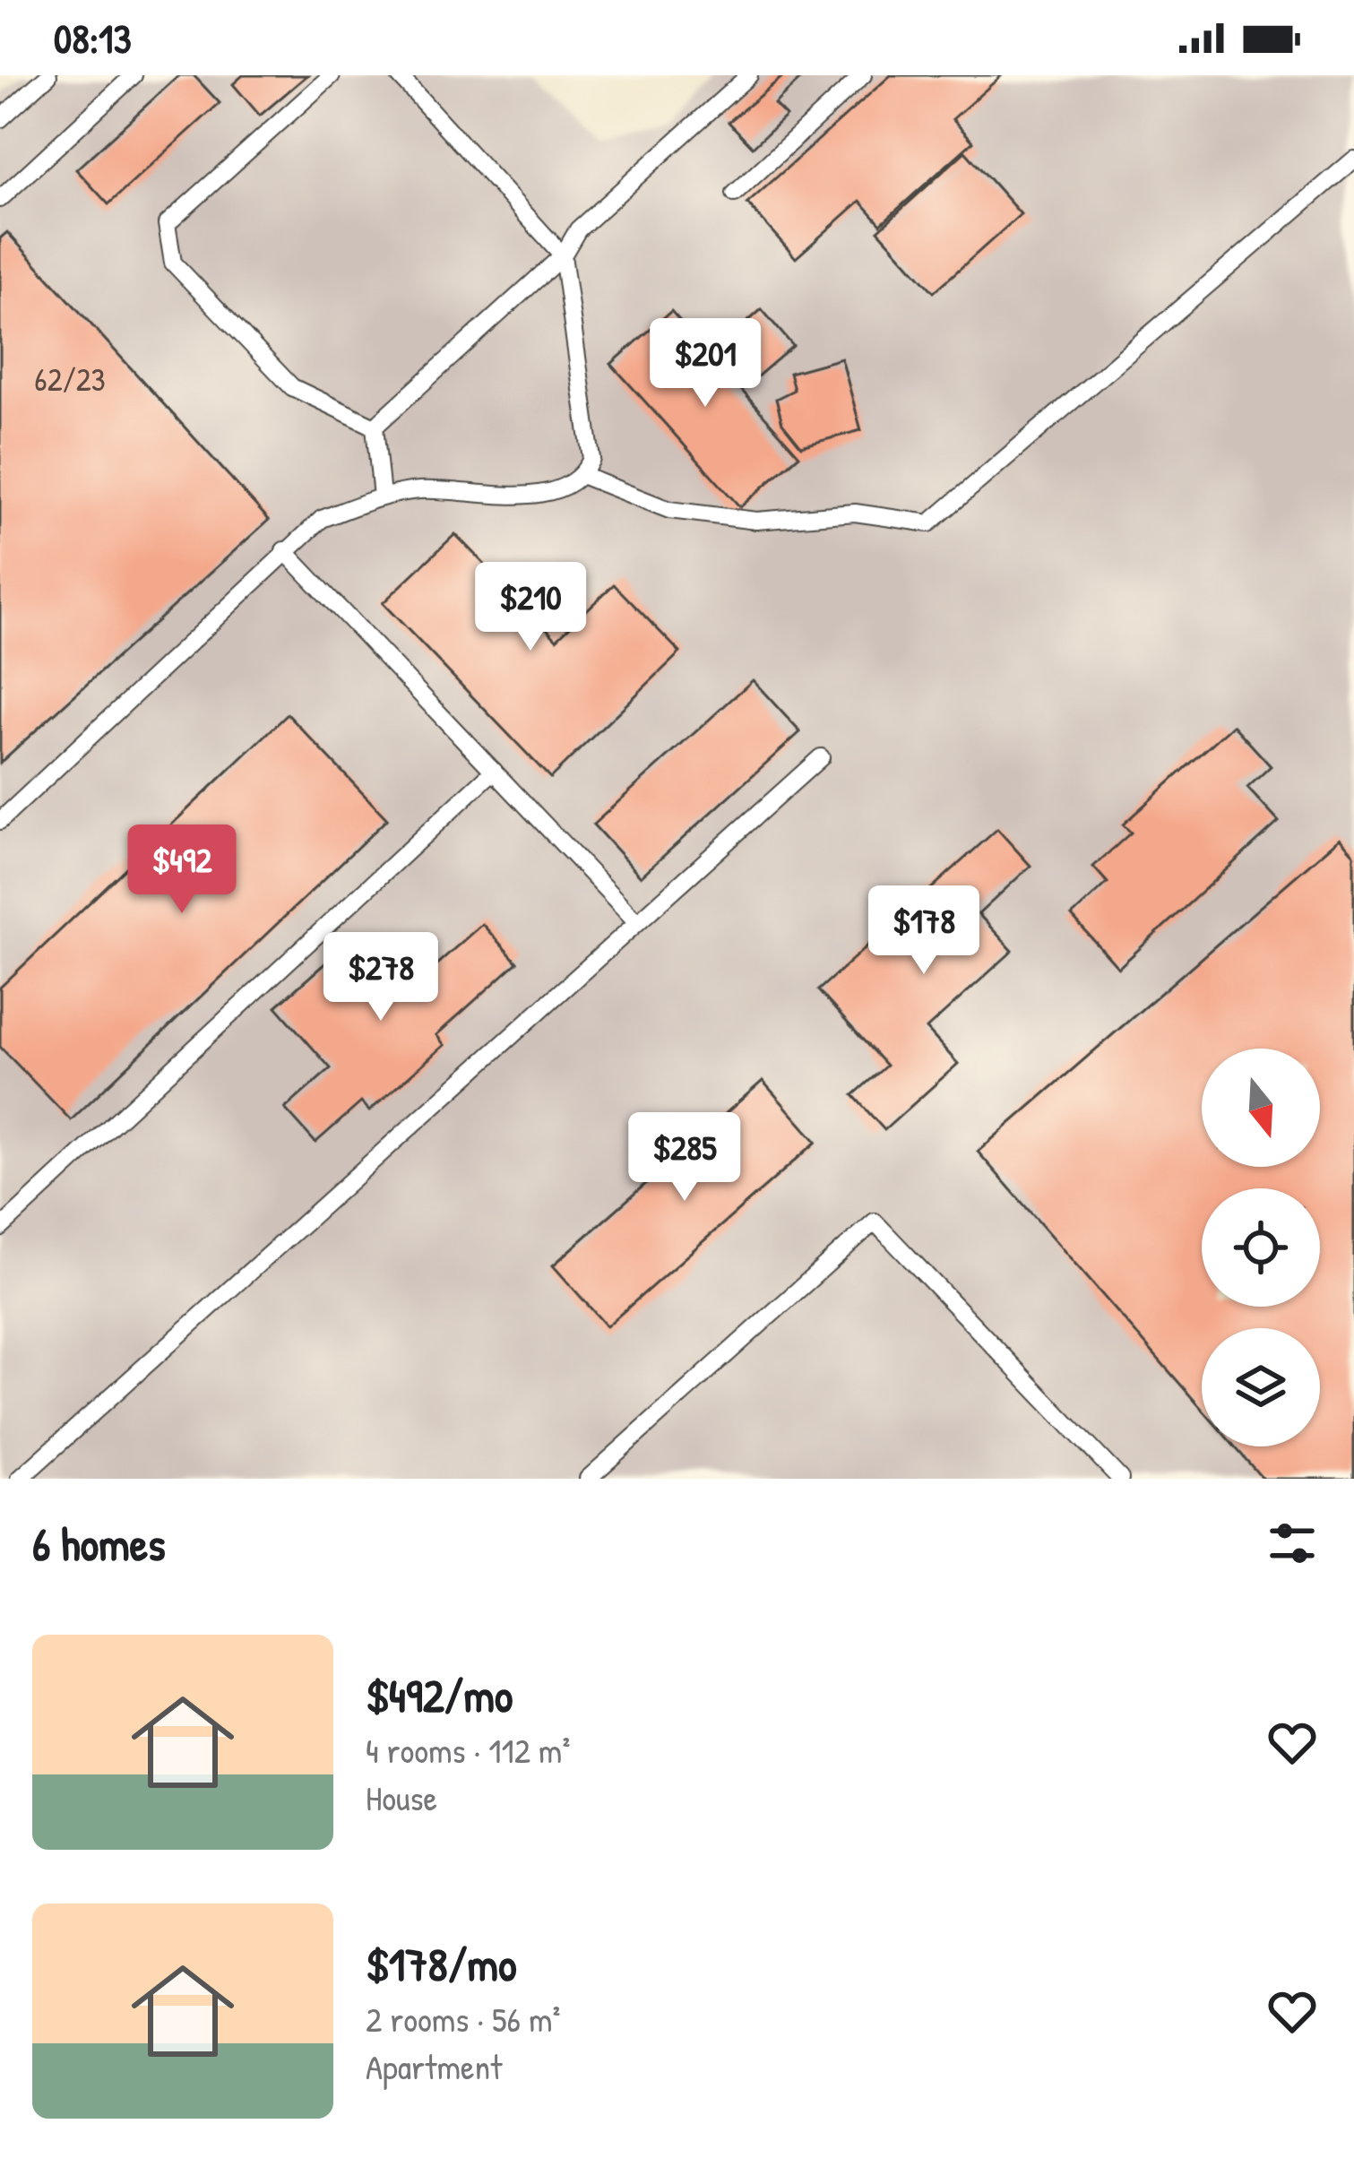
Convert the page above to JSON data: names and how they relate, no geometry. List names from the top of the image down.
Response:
{
  "house_numbers": ["62/23"],
  "north": "bottom",
  "page": {
    "status": "08:13",
    "price": [
      "$201",
      "$210",
      "$492",
      "$178",
      "$278",
      "$285"
    ],
    "heading": "6 homes",
    "list": [
      {
        "name": "$492/mo",
        "note": "4 rooms · 112 m² · House"
      },
      {
        "name": "$178/mo",
        "note": "2 rooms · 56 m² · Apartment"
      }
    ]
  }
}
